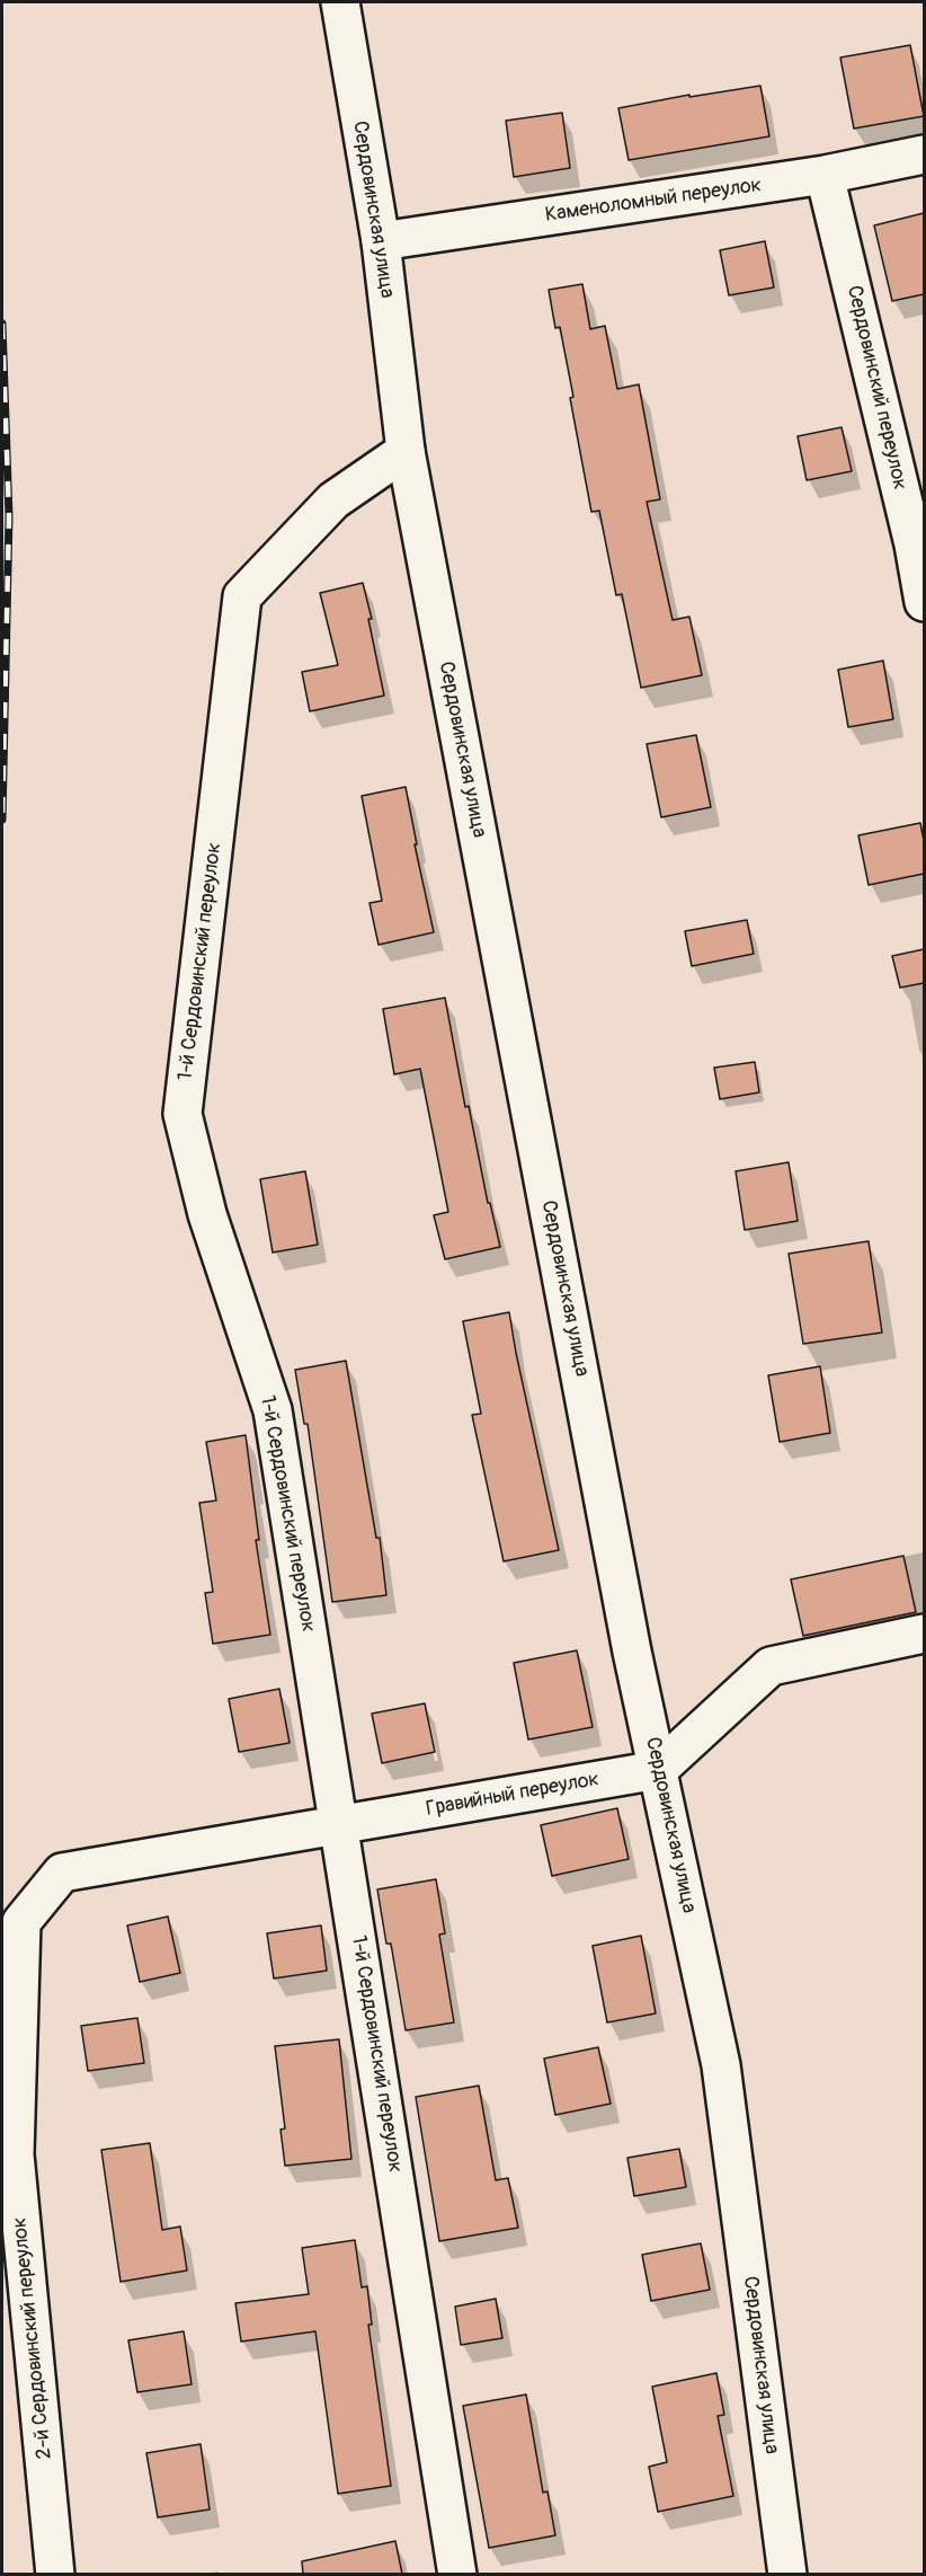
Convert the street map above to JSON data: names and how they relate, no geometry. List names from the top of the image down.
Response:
{
  "streets": {
    "street": [
      "Каменоломный переулок",
      "Сердовинская улица",
      "Сердовинский переулок",
      "1-й Сердовинский переулок",
      "Гравийный переулок",
      "2-й Сердовинский переулок"
    ]
  },
  "crossings": [
    ["Каменоломный переулок", "Сердовинская улица"],
    ["Каменоломный переулок", "Сердовинский переулок"],
    ["Сердовинская улица", "1-й Сердовинский переулок"],
    ["Сердовинская улица", "Гравийный переулок"],
    ["1-й Сердовинский переулок", "Гравийный переулок"],
    ["Гравийный переулок", "2-й Сердовинский переулок"]
  ]
}
